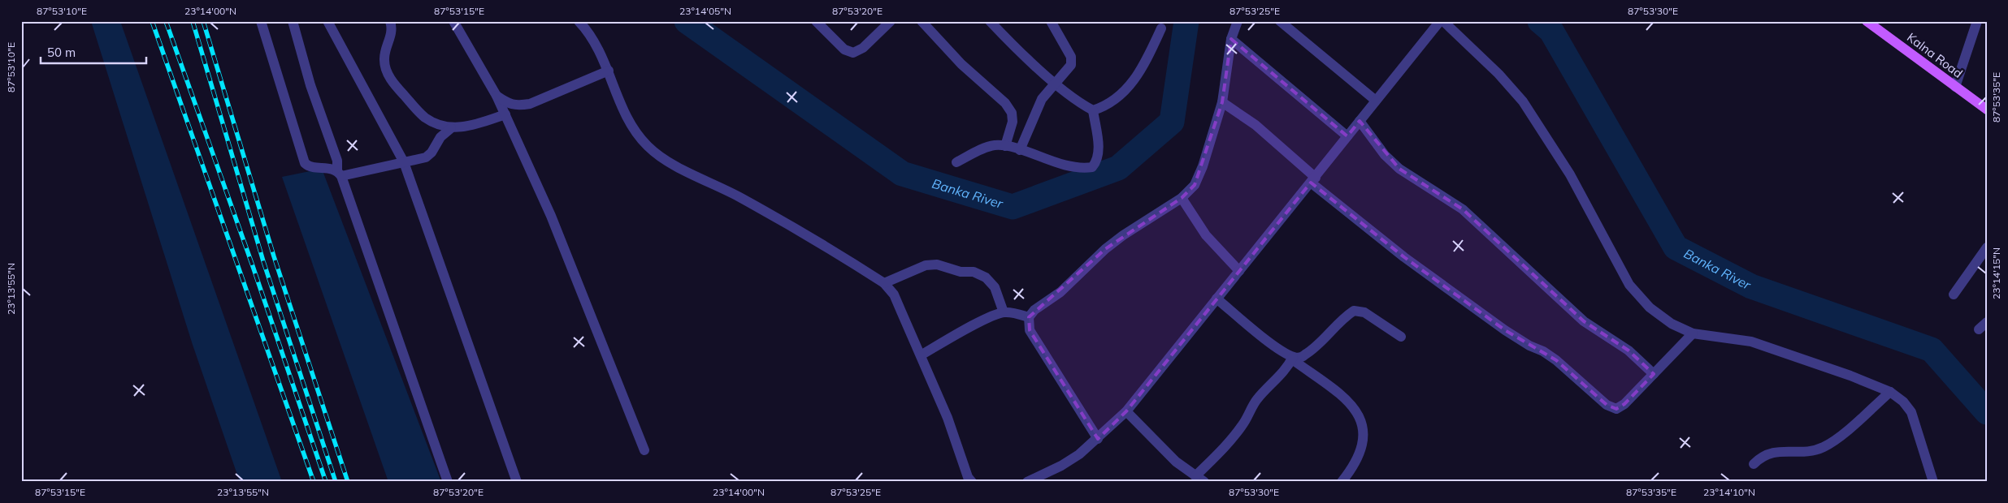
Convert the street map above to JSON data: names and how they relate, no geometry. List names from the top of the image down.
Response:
{
  "streets": {
    "main road": ["Kalna Road"]
  },
  "water": ["Banka River"],
  "scale_bar": "50 m",
  "coordinates": [
    "87°53'10\"E",
    "23°14'00\"N",
    "87°53'15\"E",
    "23°14'05\"N",
    "87°53'20\"E",
    "87°53'25\"E",
    "87°53'30\"E",
    "87°53'35\"E",
    "23°14'15\"N",
    "23°13'55\"N",
    "23°14'10\"N"
  ]
}
